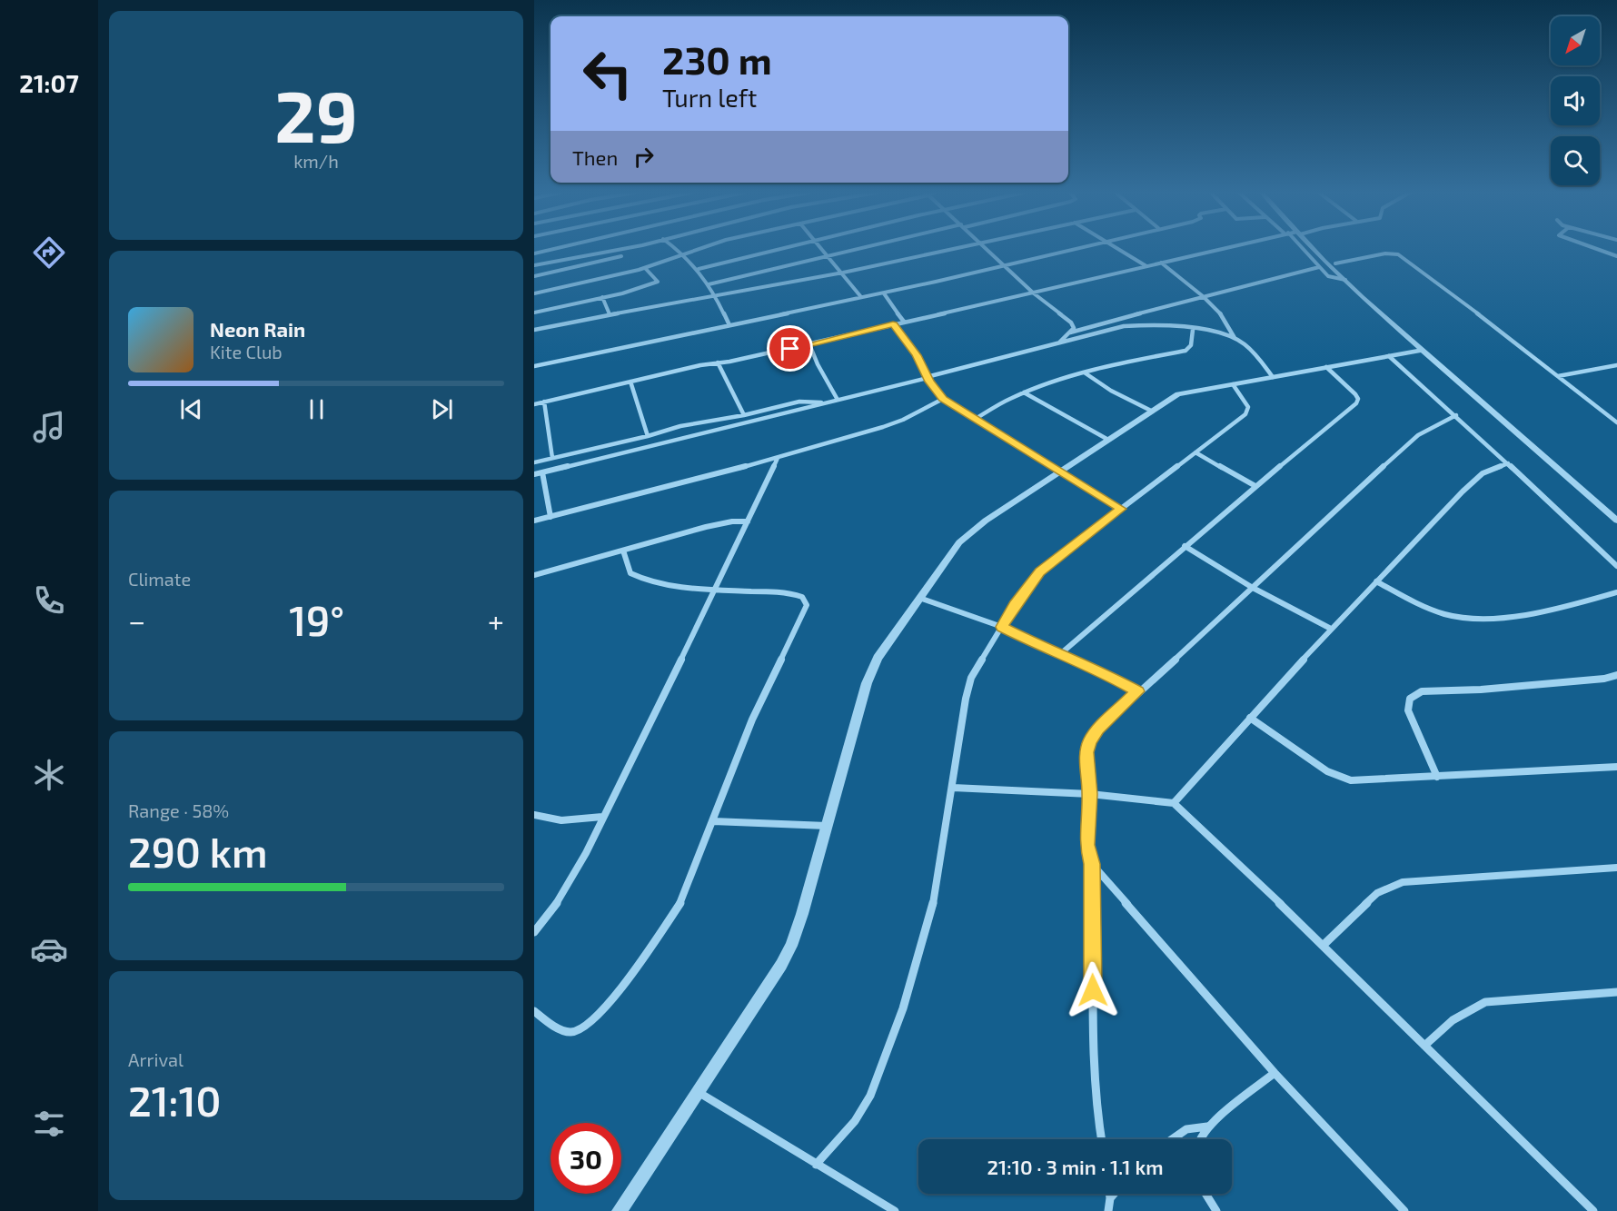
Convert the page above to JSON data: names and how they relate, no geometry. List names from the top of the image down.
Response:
{
  "north": "bottom left",
  "page": {
    "tabs": "21:07",
    "tile": [
      ["29", "km/h"],
      "Climate",
      ["Range · 58%", "290 km"],
      ["Arrival", "21:10"]
    ],
    "turn": ["230 m", "Turn left"],
    "then": "Then",
    "song": ["Neon Rain", "Kite Club"],
    "heat": ["−", "19°", "+"],
    "limit": "30",
    "trip": "21:10 · 3 min · 1.1 km"
  }
}
